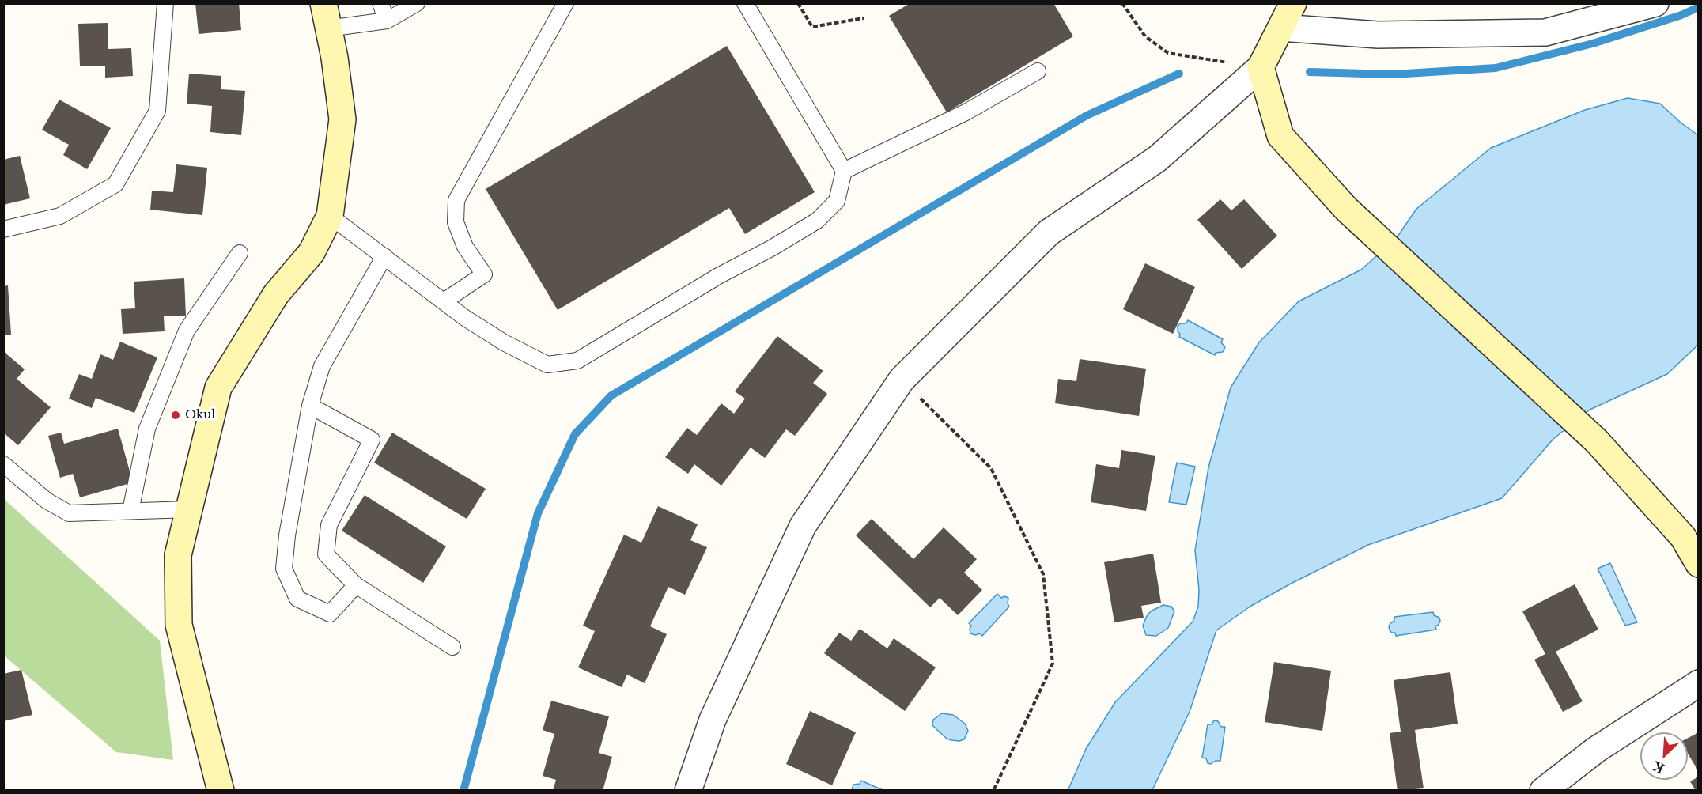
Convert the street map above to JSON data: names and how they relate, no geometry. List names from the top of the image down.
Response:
{
  "places": ["Okul"],
  "north": "bottom left"
}
